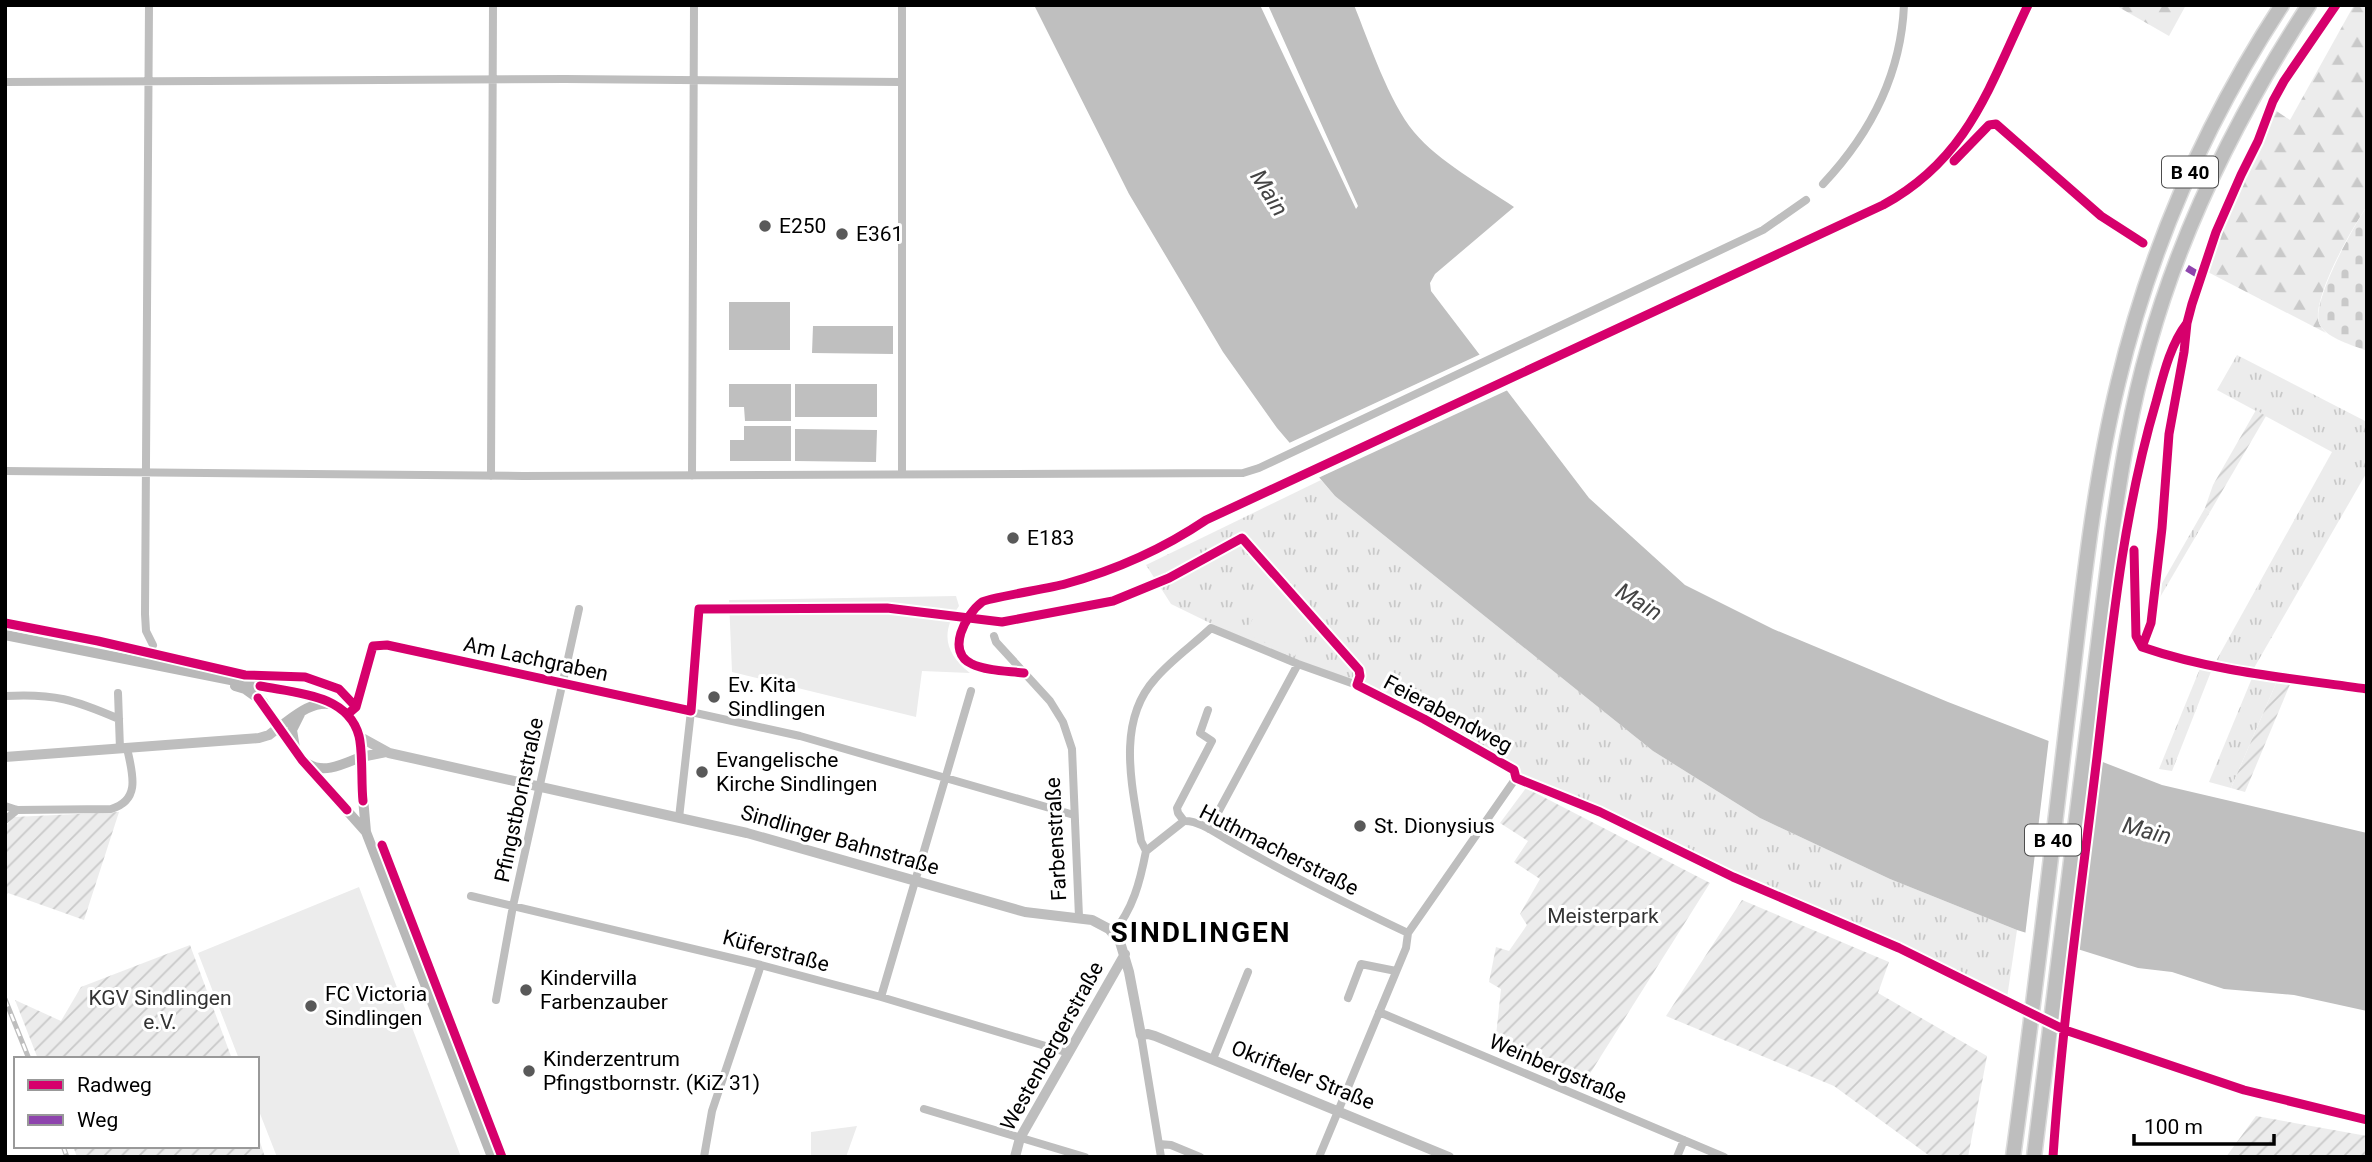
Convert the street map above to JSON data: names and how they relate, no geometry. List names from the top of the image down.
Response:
{
  "streets": {
    "highway": ["B 40"],
    "street": [
      "Am Lachgraben",
      "Feierabendweg",
      "Pfingstbornstraße",
      "Farbenstraße",
      "Sindlinger Bahnstraße",
      "Huthmacherstraße",
      "Küferstraße",
      "Westenbergerstraße",
      "Weinbergstraße",
      "Okrifteler Straße"
    ]
  },
  "crossings": [
    ["Am Lachgraben", "Pfingstbornstraße"],
    ["Am Lachgraben", "Farbenstraße"],
    ["Am Lachgraben", "Sindlinger Bahnstraße"],
    ["Feierabendweg", "Huthmacherstraße"],
    ["Pfingstbornstraße", "Sindlinger Bahnstraße"],
    ["Pfingstbornstraße", "Küferstraße"],
    ["Farbenstraße", "Sindlinger Bahnstraße"],
    ["Küferstraße", "Westenbergerstraße"]
  ],
  "districts": ["SINDLINGEN"],
  "water": ["Main"],
  "parks": ["Meisterpark", "KGV Sindlingen e.V."],
  "places": [
    "E250",
    "E361",
    "E183",
    "Ev. Kita Sindlingen",
    "Evangelische Kirche Sindlingen",
    "St. Dionysius",
    "Kindervilla Farbenzauber",
    "FC Victoria Sindlingen",
    "Kinderzentrum Pfingstbornstr. (KiZ 31)"
  ],
  "legend": ["Radweg", "Weg"],
  "scale_bar": "100 m"
}
